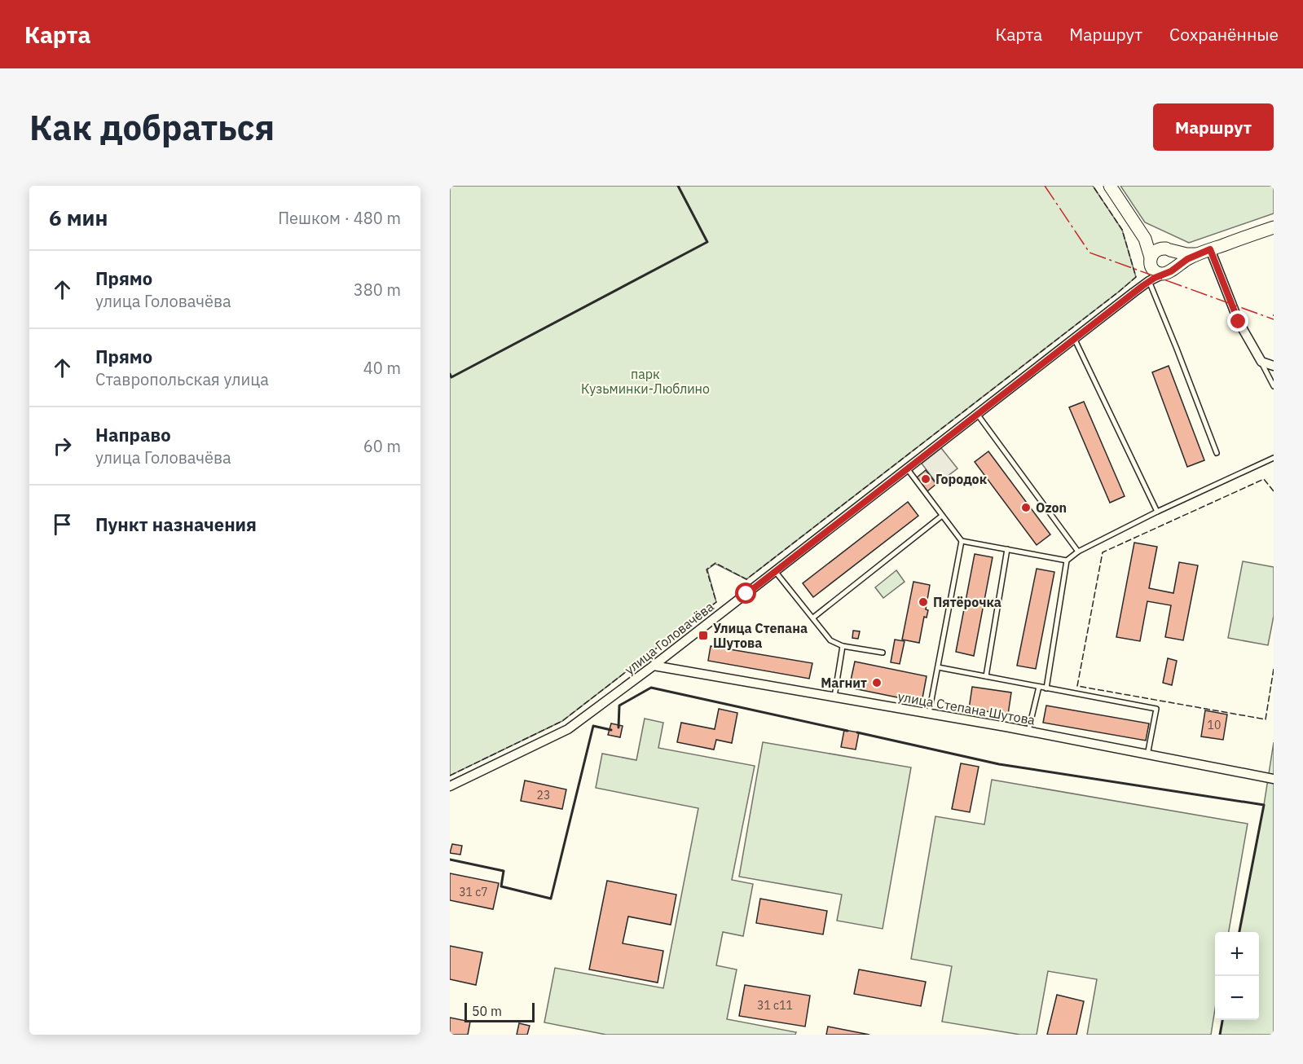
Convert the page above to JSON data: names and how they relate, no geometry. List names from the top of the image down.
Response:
{
  "streets": {
    "street": ["улица Головачёва", "улица Степана Шутова"]
  },
  "crossings": [
    ["улица Головачёва", "улица Степана Шутова"]
  ],
  "parks": ["парк Кузьминки-Люблино"],
  "places": {
    "other": [
      "Городок",
      "Ozon",
      "Пятёрочка",
      "Магнит"
    ],
    "transit": ["Улица Степана Шутова"]
  },
  "house_numbers": [
    "10",
    "23",
    "31 с7",
    "31 с11"
  ],
  "scale_bar": "50 m",
  "page": {
    "header": "Карта",
    "nav": ["Карта", "Маршрут", "Сохранённые"],
    "buttons": "Маршрут",
    "title": "Как добраться",
    "heading": ["6 мин", "Пешком · 480 m"],
    "list": [
      ["Прямо", "улица Головачёва", "380 m"],
      ["Прямо", "Ставропольская улица", "40 m"],
      ["Направо", "улица Головачёва", "60 m"],
      "Пункт назначения"
    ],
    "map_buttons": ["+", "−"],
    "scale": "50 m"
  }
}
